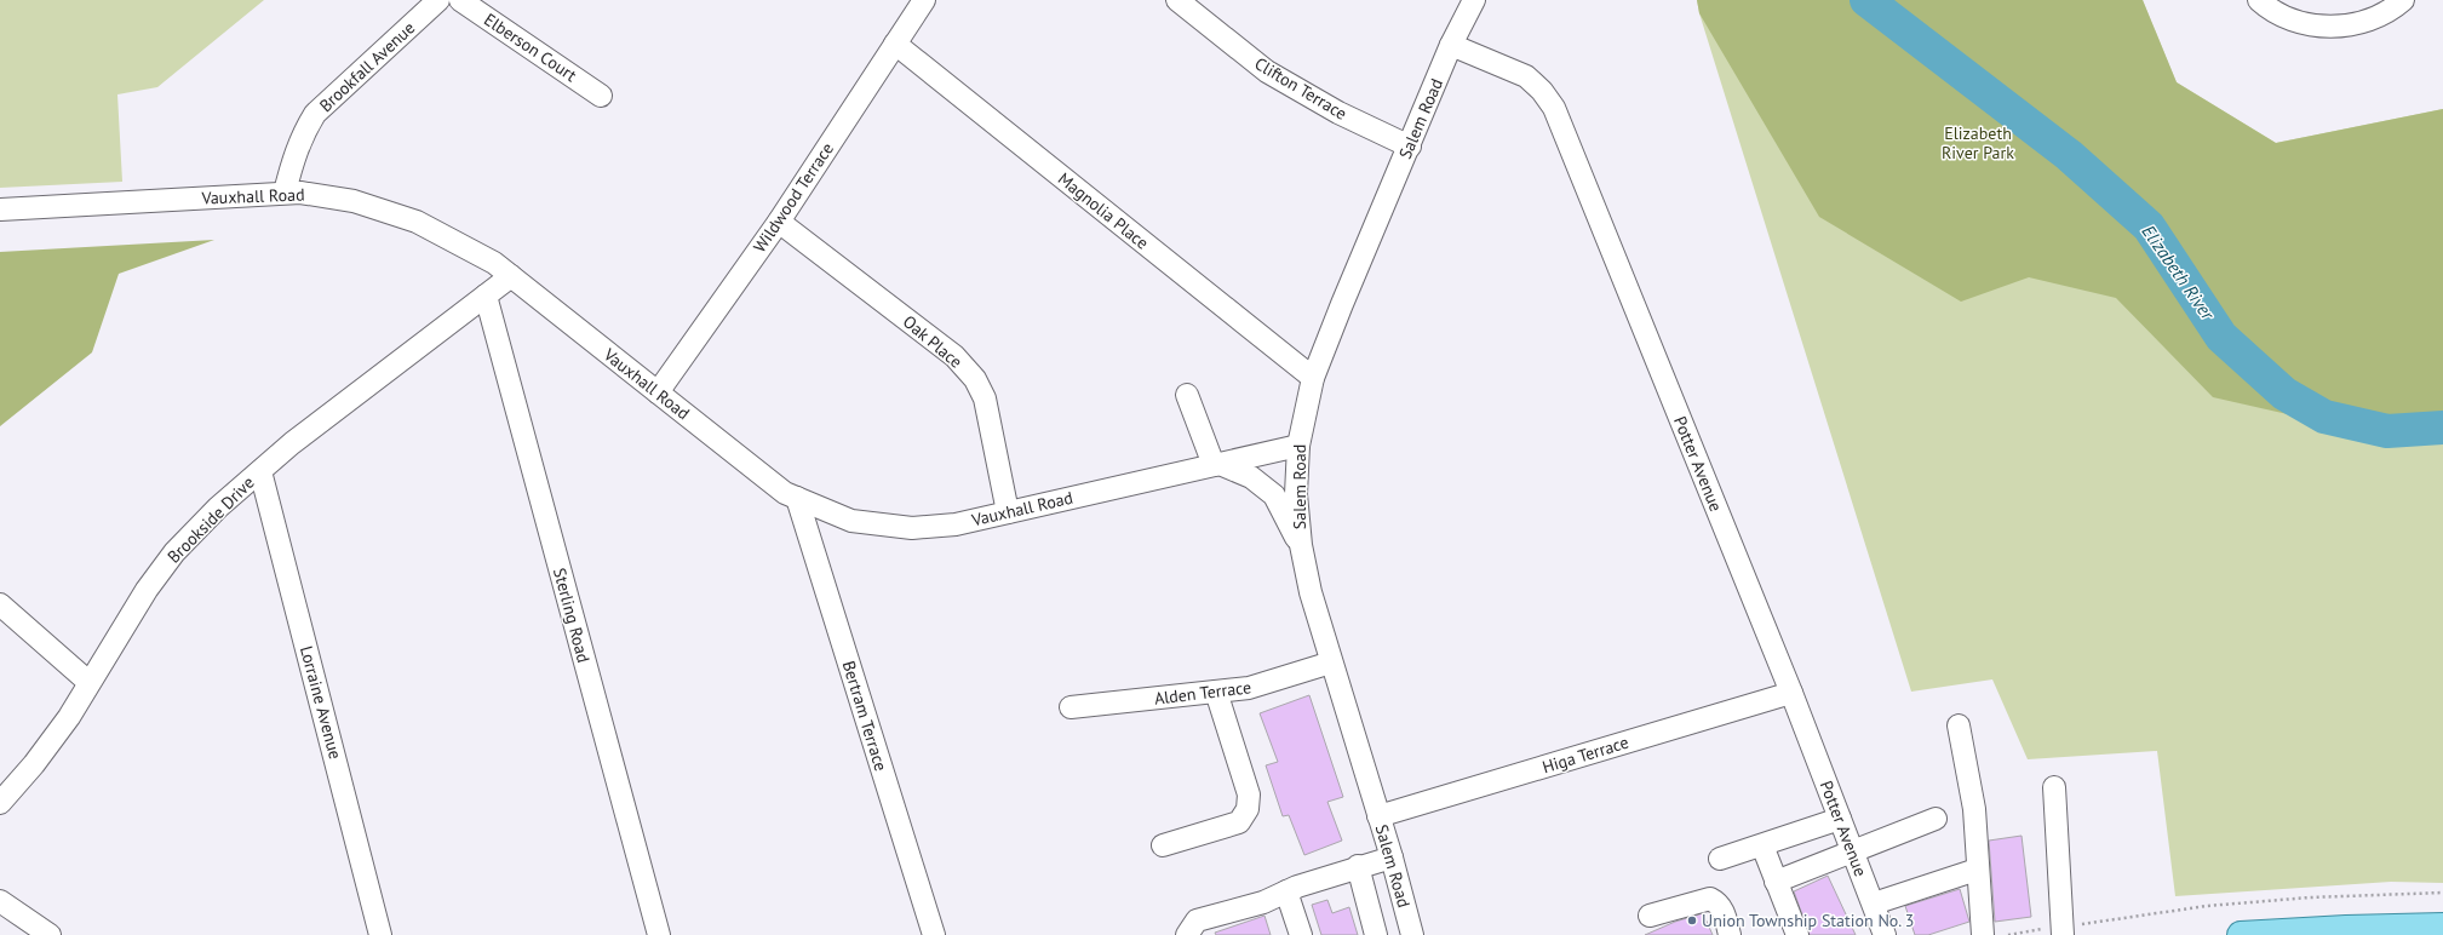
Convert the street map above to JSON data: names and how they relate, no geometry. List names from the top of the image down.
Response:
{
  "streets": {
    "street": [
      "Elberson Court",
      "Brookfall Avenue",
      "Clifton Terrace",
      "Salem Road",
      "Vauxhall Road",
      "Wildwood Terrace",
      "Magnolia Place",
      "Oak Place",
      "Potter Avenue",
      "Brookside Drive",
      "Sterling Road",
      "Alden Terrace",
      "Lorraine Avenue",
      "Bertram Terrace",
      "Higa Terrace"
    ]
  },
  "crossings": [
    ["Brookfall Avenue", "Vauxhall Road"],
    ["Clifton Terrace", "Salem Road"],
    ["Salem Road", "Vauxhall Road"],
    ["Salem Road", "Magnolia Place"],
    ["Salem Road", "Potter Avenue"],
    ["Salem Road", "Alden Terrace"],
    ["Salem Road", "Higa Terrace"],
    ["Vauxhall Road", "Wildwood Terrace"],
    ["Vauxhall Road", "Oak Place"],
    ["Vauxhall Road", "Brookside Drive"],
    ["Vauxhall Road", "Bertram Terrace"],
    ["Wildwood Terrace", "Magnolia Place"],
    ["Wildwood Terrace", "Oak Place"],
    ["Potter Avenue", "Higa Terrace"],
    ["Brookside Drive", "Sterling Road"],
    ["Brookside Drive", "Lorraine Avenue"]
  ],
  "water": ["Elizabeth River"],
  "parks": ["Elizabeth River Park"],
  "places": ["Union Township Station No. 3"]
}
